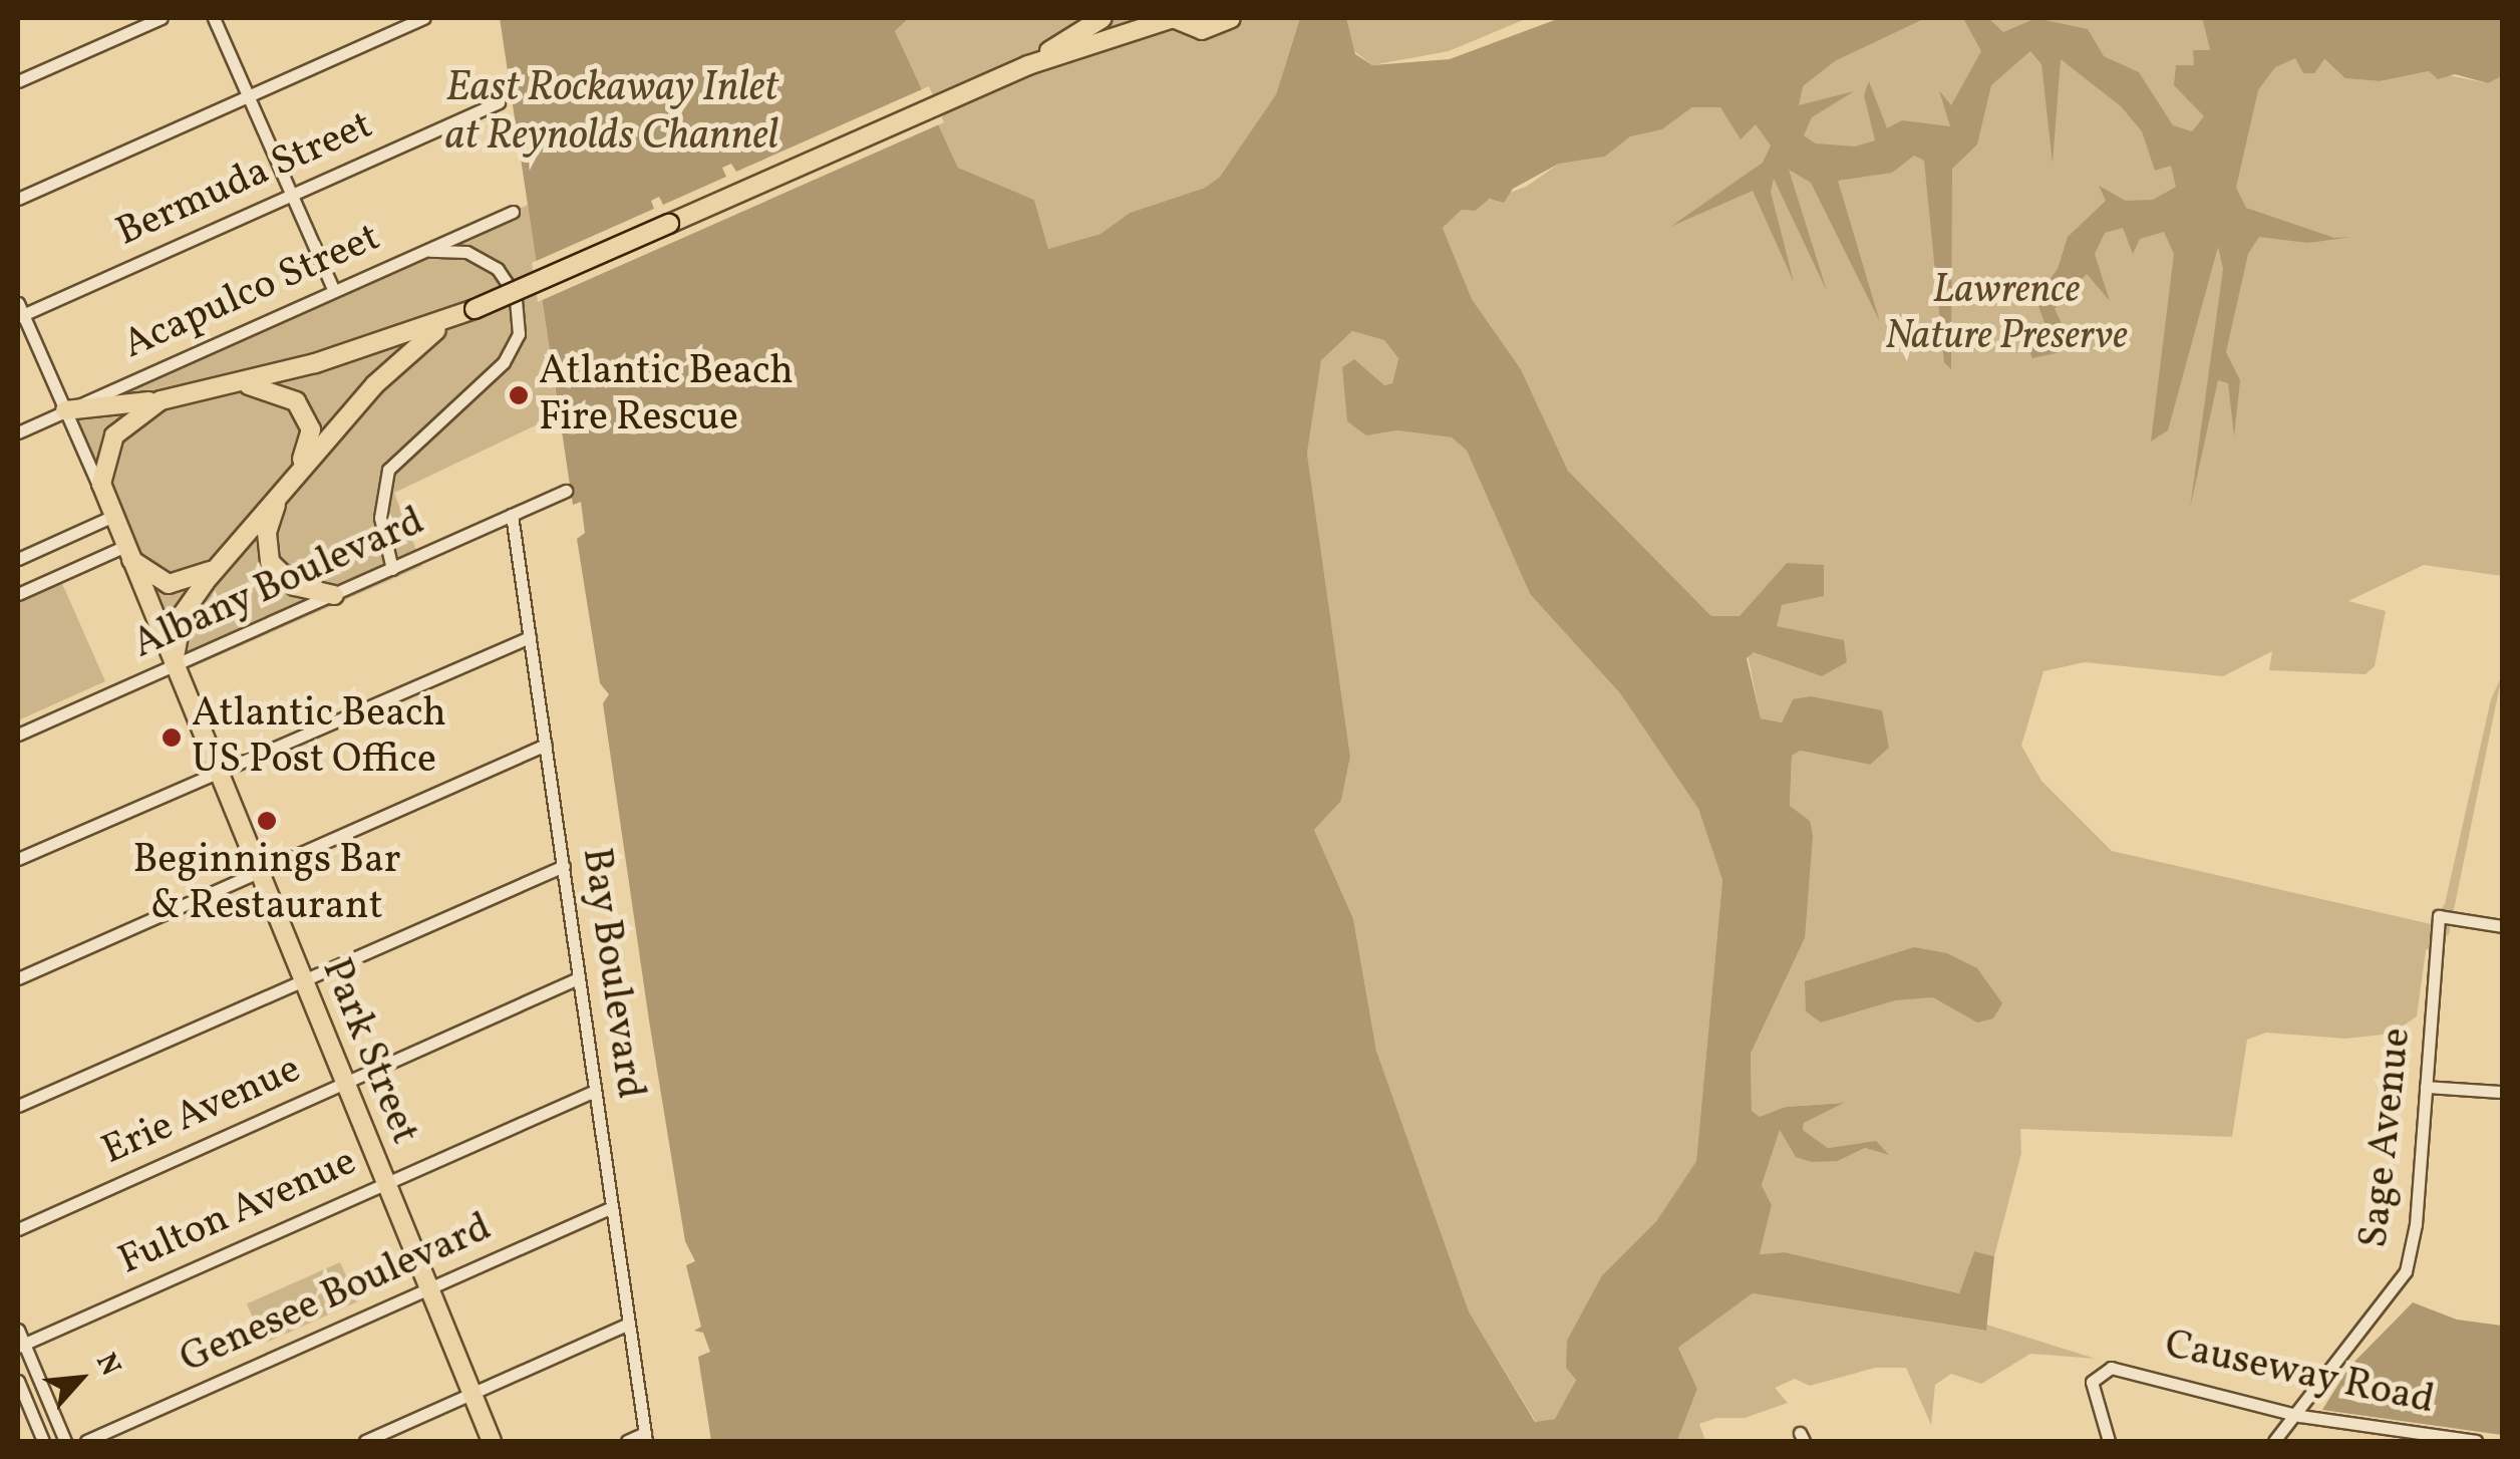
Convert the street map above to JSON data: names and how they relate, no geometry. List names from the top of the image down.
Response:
{
  "streets": {
    "highway": ["Park Street"],
    "street": [
      "Bermuda Street",
      "Acapulco Street",
      "Albany Boulevard",
      "Bay Boulevard",
      "Erie Avenue",
      "Sage Avenue",
      "Fulton Avenue",
      "Genesee Boulevard",
      "Causeway Road"
    ]
  },
  "crossings": [
    ["Bermuda Street", "Park Street"],
    ["Acapulco Street", "Park Street"],
    ["Albany Boulevard", "Bay Boulevard"],
    ["Albany Boulevard", "Park Street"],
    ["Bay Boulevard", "Erie Avenue"],
    ["Bay Boulevard", "Fulton Avenue"],
    ["Bay Boulevard", "Genesee Boulevard"],
    ["Park Street", "Erie Avenue"],
    ["Park Street", "Fulton Avenue"],
    ["Park Street", "Genesee Boulevard"],
    ["Sage Avenue", "Causeway Road"]
  ],
  "water": ["East Rockaway Inlet at Reynolds Channel"],
  "parks": ["Lawrence Nature Preserve"],
  "places": ["Atlantic Beach Fire Rescue", "Atlantic Beach US Post Office", "Beginnings Bar & Restaurant"],
  "north": "top right"
}
